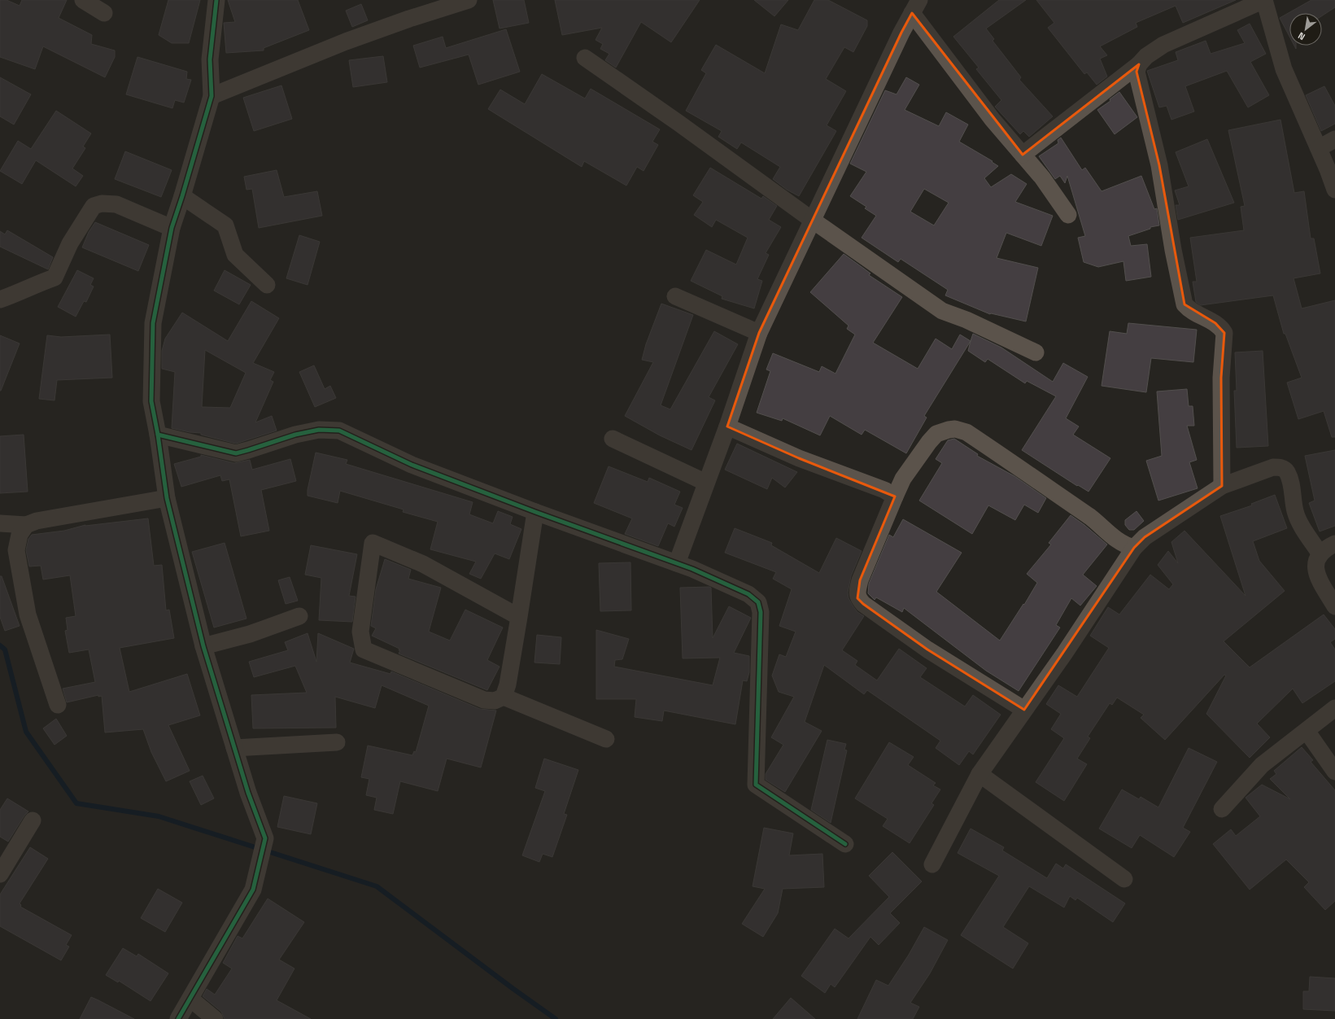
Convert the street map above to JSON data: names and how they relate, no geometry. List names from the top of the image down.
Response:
{
  "north": "bottom left"
}
